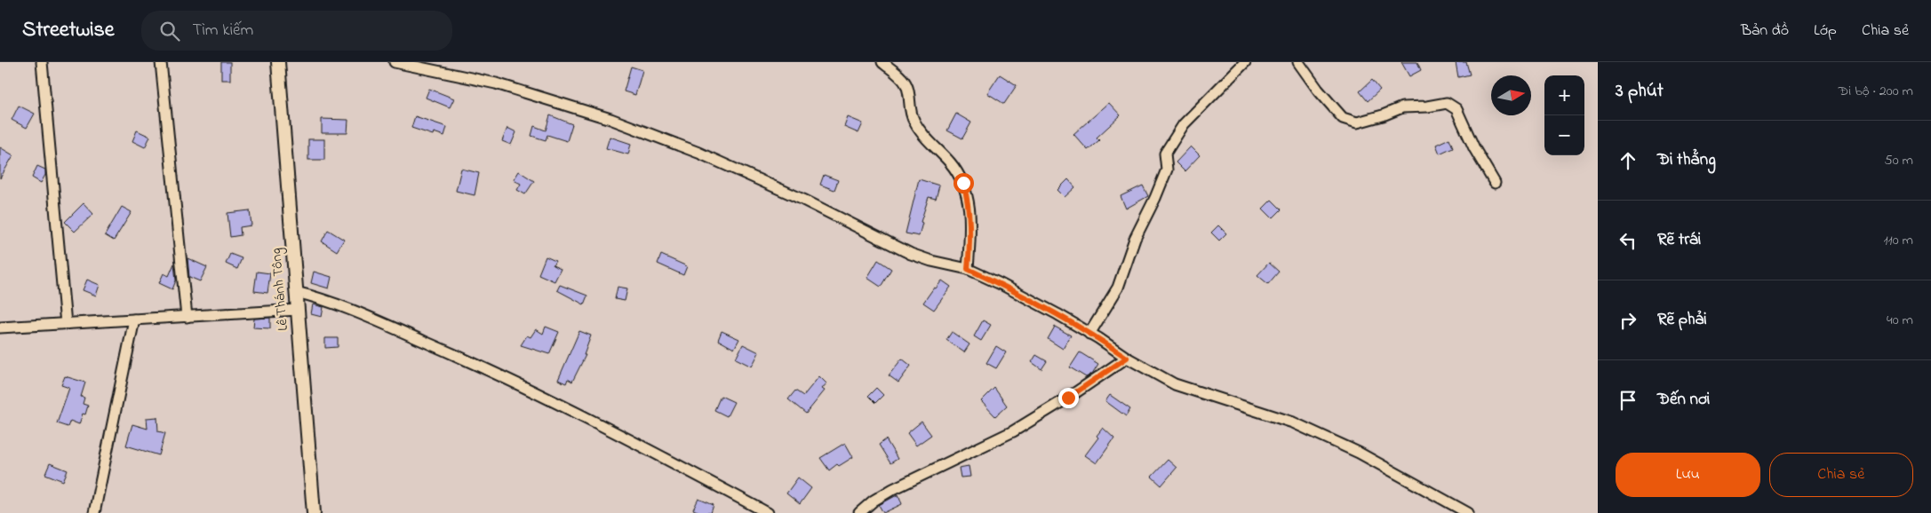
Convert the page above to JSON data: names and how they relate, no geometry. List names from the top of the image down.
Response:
{
  "streets": {
    "street": ["Lê Thánh Tông"]
  },
  "north": "right",
  "page": {
    "header": "Streetwise",
    "search": "Tìm kiếm",
    "nav": ["Bản đồ", "Lớp", "Chia sẻ"],
    "heading": ["3 phút", "Đi bộ · 200 m"],
    "map_buttons": ["+", "−"],
    "list": [
      ["Đi thẳng", "50 m"],
      ["Rẽ trái", "110 m"],
      ["Rẽ phải", "40 m"],
      "Đến nơi"
    ],
    "buttons": ["Lưu", "Chia sẻ"]
  }
}
